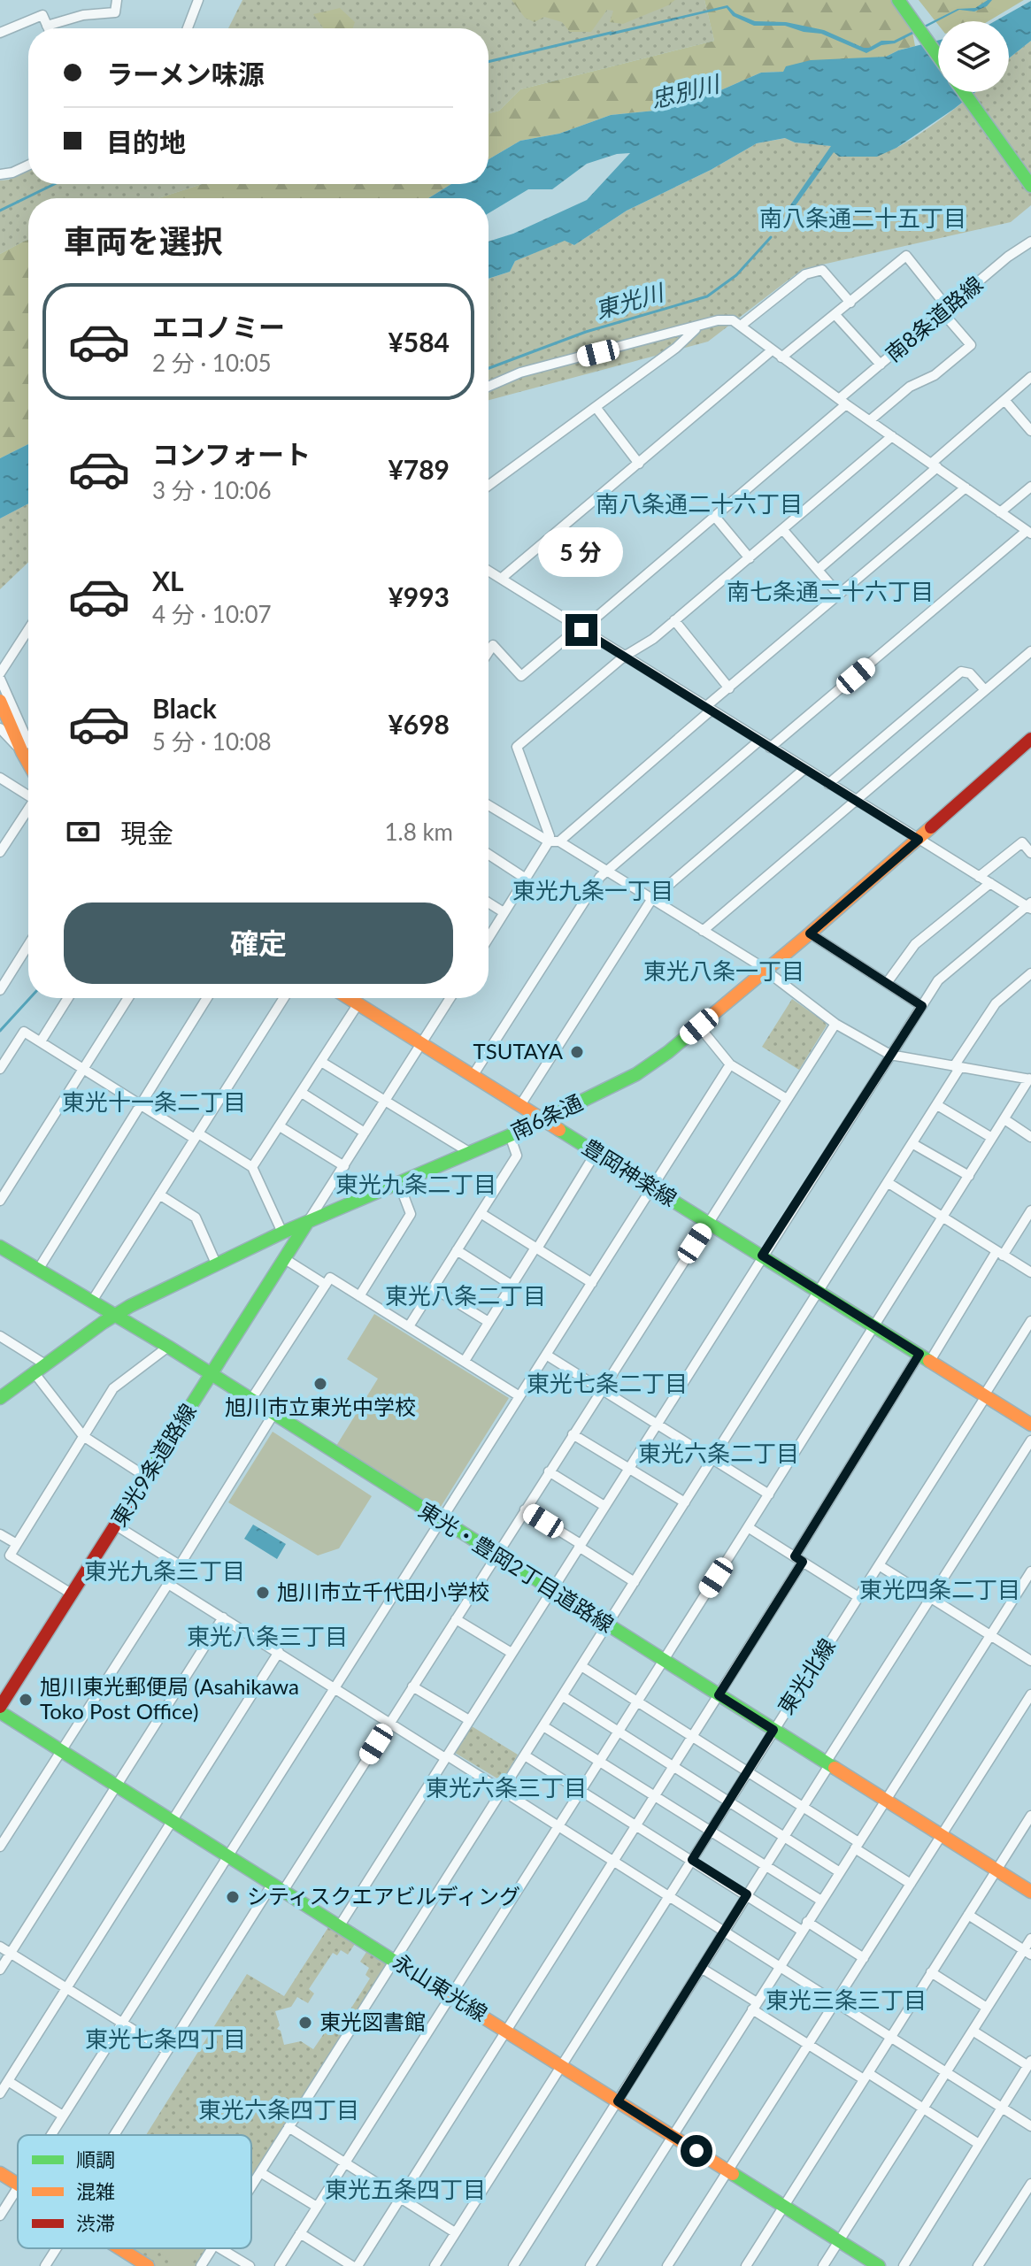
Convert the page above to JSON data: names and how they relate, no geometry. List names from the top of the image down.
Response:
{
  "streets": {
    "street": [
      "南8条道路線",
      "南6条通",
      "豊岡神楽線",
      "東光9条道路線",
      "東光・豊岡2丁目道路線",
      "東光北線",
      "永山東光線"
    ]
  },
  "crossings": [
    ["南6条通", "豊岡神楽線"],
    ["南6条通", "東光9条道路線"],
    ["南6条通", "東光・豊岡2丁目道路線"],
    ["豊岡神楽線", "東光北線"],
    ["東光9条道路線", "東光・豊岡2丁目道路線"],
    ["東光9条道路線", "永山東光線"],
    ["東光・豊岡2丁目道路線", "東光北線"],
    ["東光北線", "永山東光線"]
  ],
  "districts": [
    "南八条通二十五丁目",
    "南八条通二十六丁目",
    "南七条通二十六丁目",
    "東光九条一丁目",
    "東光八条一丁目",
    "東光十一条二丁目",
    "東光九条二丁目",
    "東光八条二丁目",
    "東光七条二丁目",
    "東光六条二丁目",
    "東光九条三丁目",
    "東光四条二丁目",
    "東光八条三丁目",
    "東光六条三丁目",
    "東光三条三丁目",
    "東光七条四丁目",
    "東光六条四丁目",
    "東光五条四丁目"
  ],
  "water": ["忠別川", "東光川"],
  "places": [
    "TSUTAYA",
    "旭川市立東光中学校",
    "旭川市立千代田小学校",
    "旭川東光郵便局 (Asahikawa Toko Post Office)",
    "シティスクエアビルディング",
    "東光図書館"
  ],
  "legend": ["順調", "混雑", "渋滞"],
  "page": {
    "banner": ["ラーメン味源", "目的地"],
    "heading": "車両を選択",
    "list": [
      {
        "name": "エコノミー",
        "note": "2 分 · 10:05",
        "value": "¥584"
      },
      {
        "name": "コンフォート",
        "note": "3 分 · 10:06",
        "value": "¥789"
      },
      {
        "name": "XL",
        "note": "4 分 · 10:07",
        "value": "¥993"
      },
      {
        "name": "Black",
        "note": "5 分 · 10:08",
        "value": "¥698"
      }
    ],
    "bubble": "5 分",
    "pay": ["現金", "1.8 km"],
    "buttons": "確定"
  }
}
